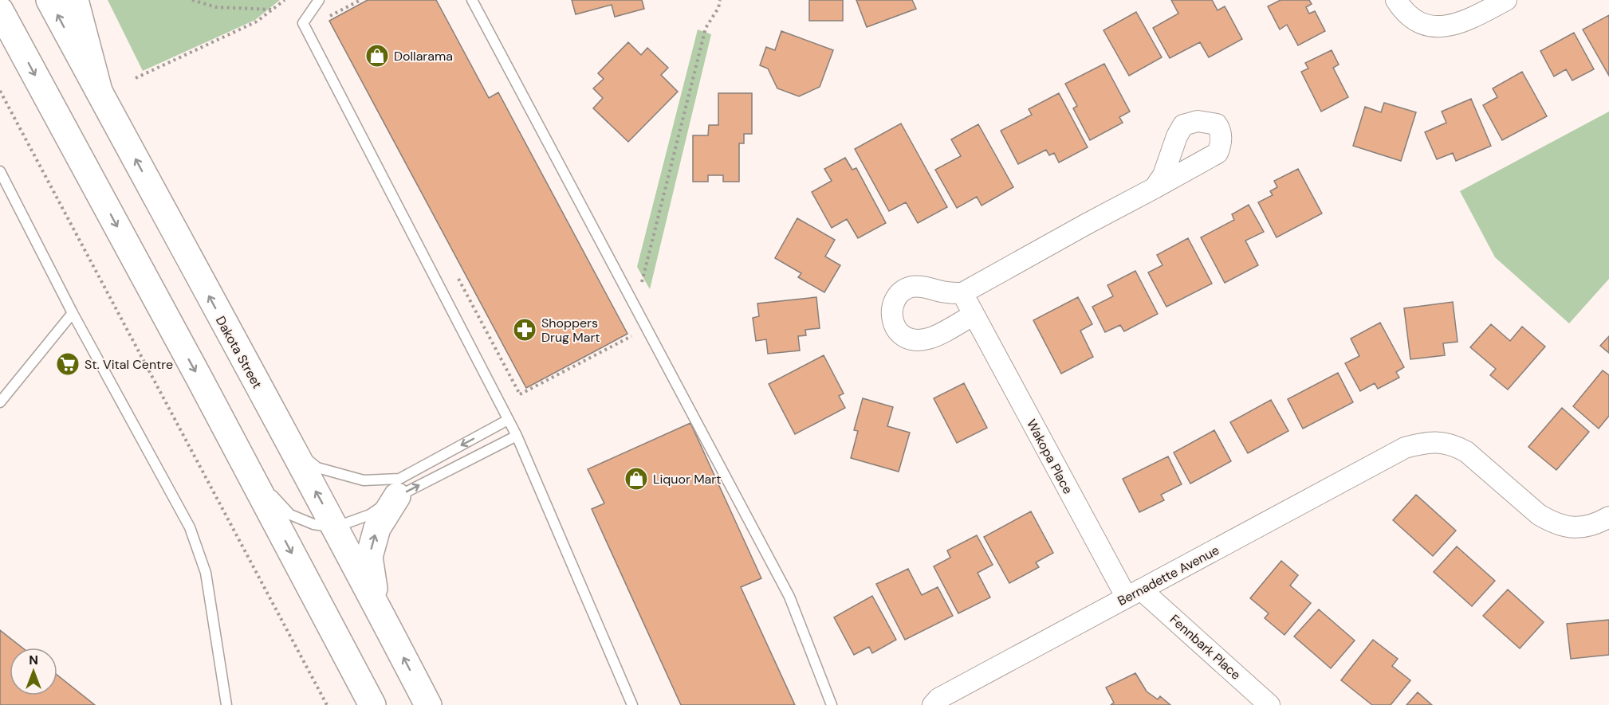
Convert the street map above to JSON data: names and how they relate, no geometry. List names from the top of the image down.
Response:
{
  "streets": {
    "main road": ["Dakota Street"],
    "street": ["Wakopa Place", "Bernadette Avenue", "Fennbark Place"]
  },
  "crossings": [
    ["Wakopa Place", "Bernadette Avenue"],
    ["Wakopa Place", "Fennbark Place"],
    ["Bernadette Avenue", "Fennbark Place"]
  ],
  "places": {
    "shop": ["Dollarama", "Liquor Mart"],
    "pharmacy": ["Shoppers Drug Mart"],
    "supermarket": ["St. Vital Centre"]
  },
  "north": "top"
}
